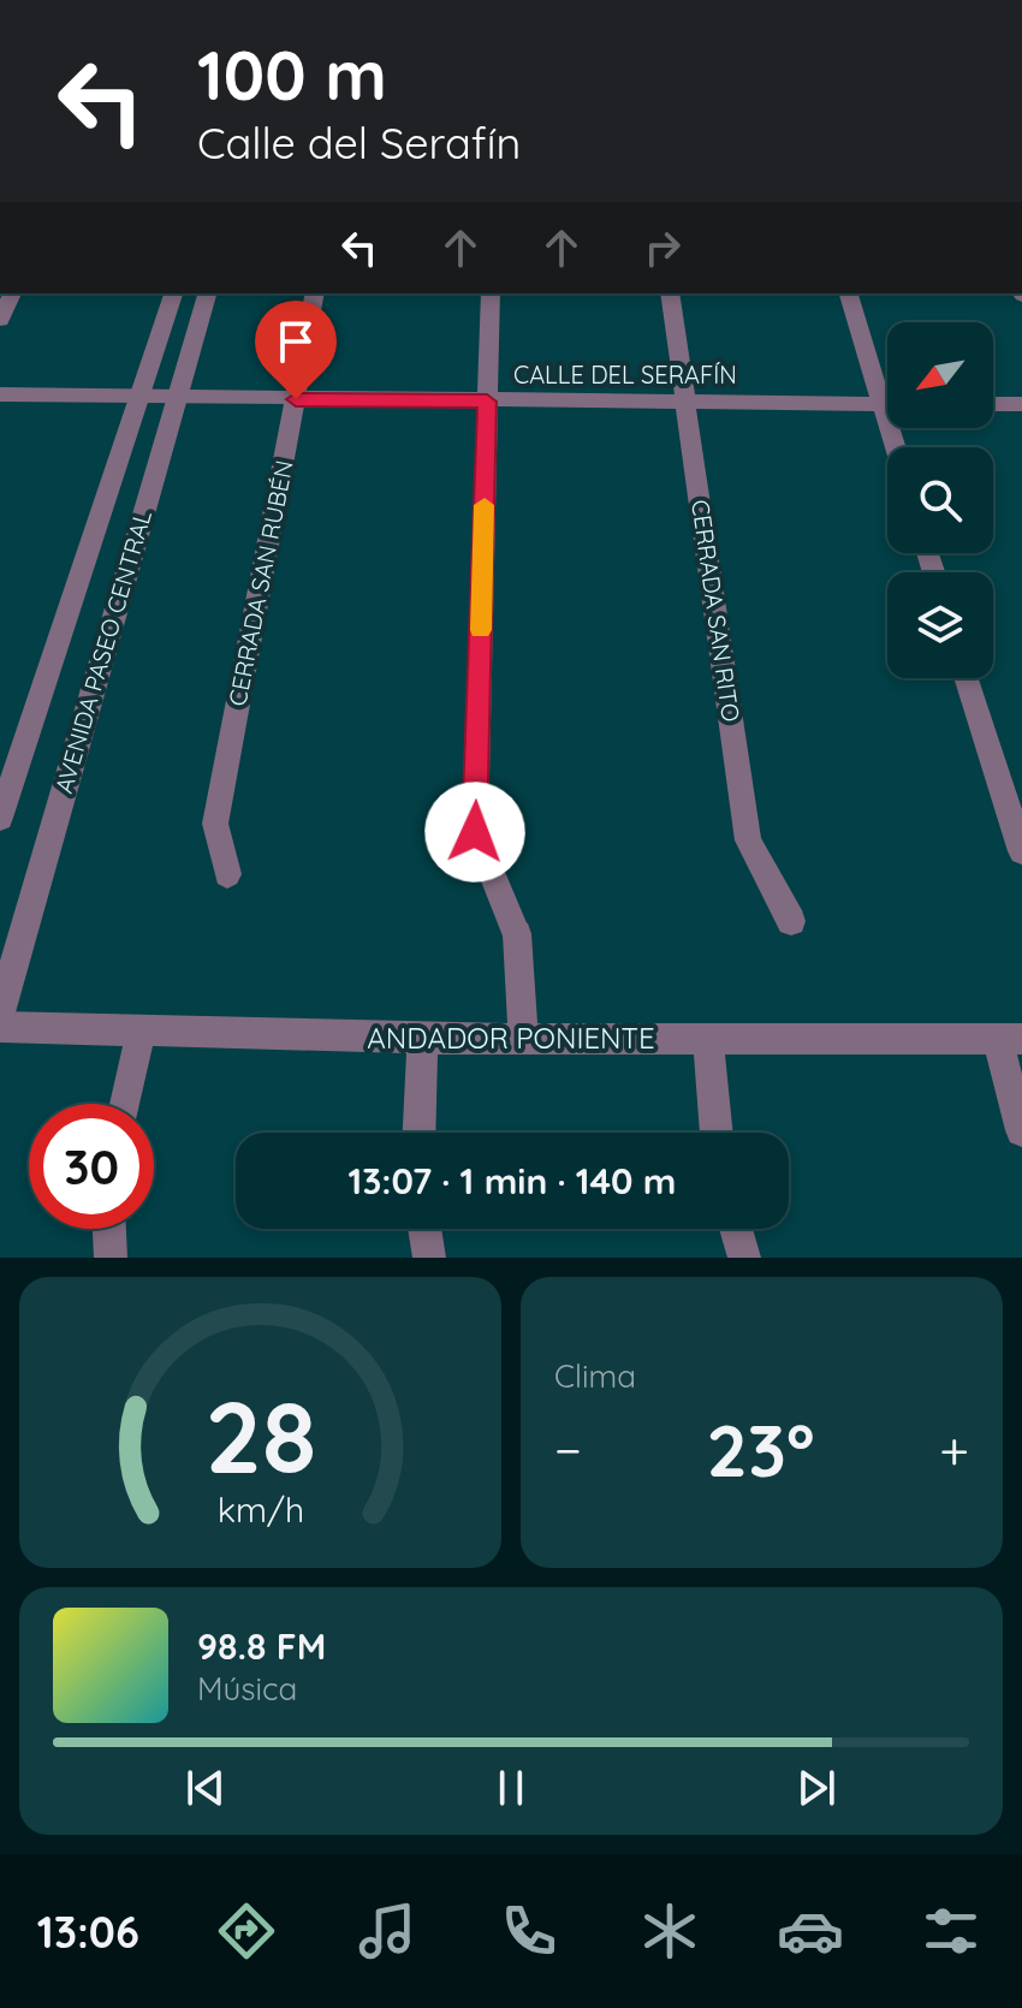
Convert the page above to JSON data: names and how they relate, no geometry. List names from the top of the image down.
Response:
{
  "streets": {
    "street": [
      "CALLE DEL SERAFÍN",
      "CERRADA SAN RUBÉN",
      "CERRADA SAN RITO",
      "AVENIDA PASEO CENTRAL",
      "ANDADOR PONIENTE"
    ]
  },
  "crossings": [
    ["CALLE DEL SERAFÍN", "CERRADA SAN RUBÉN"],
    ["CALLE DEL SERAFÍN", "CERRADA SAN RITO"],
    ["CALLE DEL SERAFÍN", "AVENIDA PASEO CENTRAL"]
  ],
  "north": "bottom left",
  "page": {
    "turn": ["100 m", "Calle del Serafín"],
    "limit": "30",
    "trip": "13:07 · 1 min · 140 m",
    "tile": "Clima",
    "heat": ["−", "23°", "+"],
    "song": ["98.8 FM", "Música"],
    "tabs": "13:06",
    "gauge": ["28", "km/h"]
  }
}
